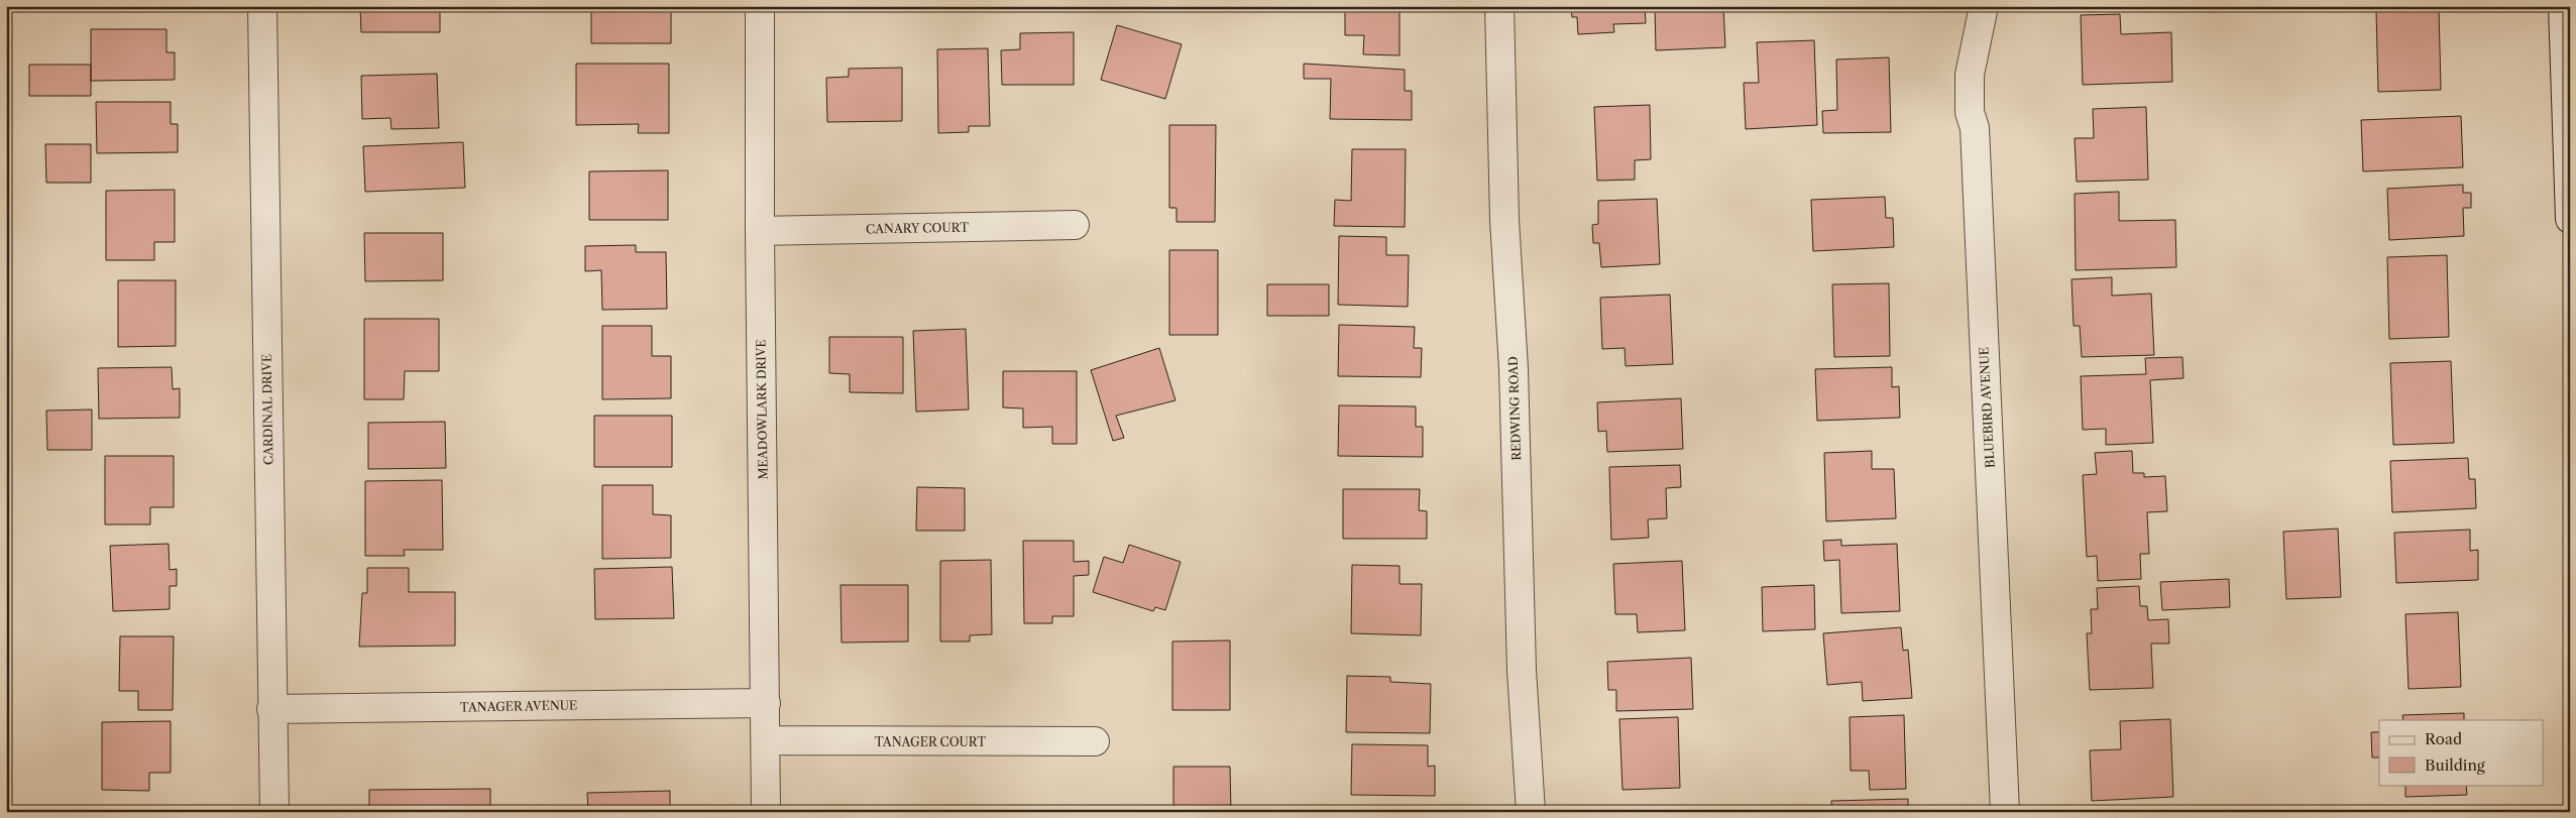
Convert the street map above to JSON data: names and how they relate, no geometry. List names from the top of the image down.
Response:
{
  "streets": {
    "street": [
      "CANARY COURT",
      "BLUEBIRD AVENUE",
      "REDWING ROAD",
      "CARDINAL DRIVE",
      "MEADOWLARK DRIVE",
      "TANAGER AVENUE",
      "TANAGER COURT"
    ]
  },
  "crossings": [
    ["CANARY COURT", "MEADOWLARK DRIVE"],
    ["CARDINAL DRIVE", "TANAGER AVENUE"],
    ["MEADOWLARK DRIVE", "TANAGER AVENUE"],
    ["MEADOWLARK DRIVE", "TANAGER COURT"]
  ],
  "legend": ["Road", "Building"]
}
